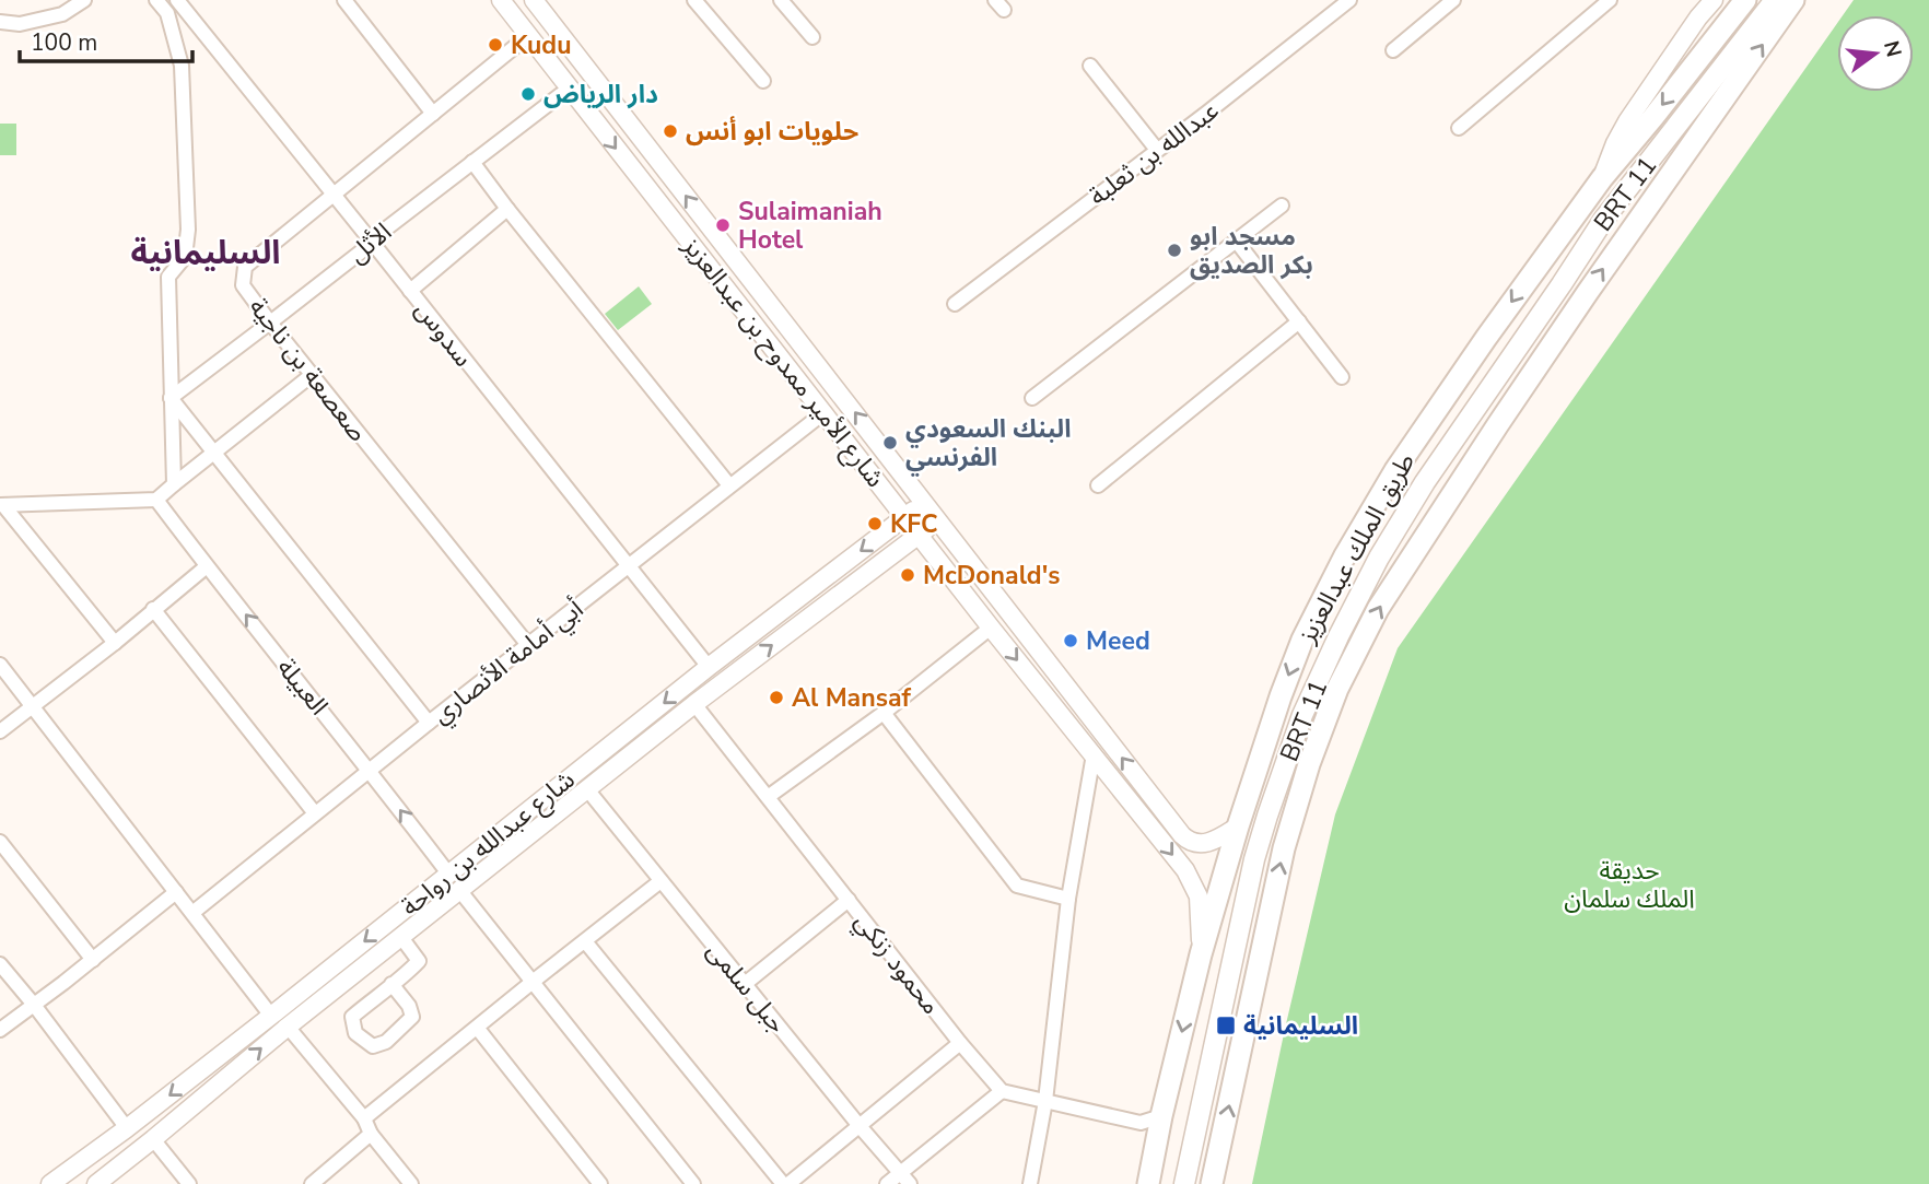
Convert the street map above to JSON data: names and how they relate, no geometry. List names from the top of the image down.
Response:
{
  "streets": {
    "main road": ["BRT 11", "طريق الملك عبدالعزيز"],
    "street": [
      "عبدالله بن ثعلبة",
      "الأثل",
      "سدوس",
      "شارع الأمير ممدوح بن عبدالعزيز",
      "صعصعة بن ناجية",
      "أبي أمامة الأنصاري",
      "العبيلة",
      "شارع عبدالله بن رواحة",
      "محمود زنكي",
      "جبل سلمى"
    ]
  },
  "crossings": [
    ["BRT 11", "طريق الملك عبدالعزيز"],
    ["الأثل", "سدوس"],
    ["الأثل", "شارع الأمير ممدوح بن عبدالعزيز"],
    ["الأثل", "صعصعة بن ناجية"],
    ["سدوس", "صعصعة بن ناجية"],
    ["سدوس", "أبي أمامة الأنصاري"],
    ["سدوس", "شارع عبدالله بن رواحة"],
    ["شارع الأمير ممدوح بن عبدالعزيز", "صعصعة بن ناجية"],
    ["شارع الأمير ممدوح بن عبدالعزيز", "طريق الملك عبدالعزيز"],
    ["شارع الأمير ممدوح بن عبدالعزيز", "أبي أمامة الأنصاري"],
    ["شارع الأمير ممدوح بن عبدالعزيز", "شارع عبدالله بن رواحة"],
    ["صعصعة بن ناجية", "أبي أمامة الأنصاري"],
    ["أبي أمامة الأنصاري", "العبيلة"],
    ["العبيلة", "شارع عبدالله بن رواحة"],
    ["شارع عبدالله بن رواحة", "محمود زنكي"],
    ["شارع عبدالله بن رواحة", "جبل سلمى"]
  ],
  "districts": ["السليمانية"],
  "parks": ["حديقة الملك سلمان"],
  "places": {
    "other": [
      "Kudu",
      "دار الرياض",
      "حلويات ابو أنس",
      "Sulaimaniah Hotel",
      "مسجد ابو بكر الصديق",
      "البنك السعودي الفرنسي",
      "KFC",
      "McDonald's",
      "Meed",
      "Al Mansaf"
    ],
    "transit": ["السليمانية"]
  },
  "scale_bar": "100 m",
  "north": "right"
}
